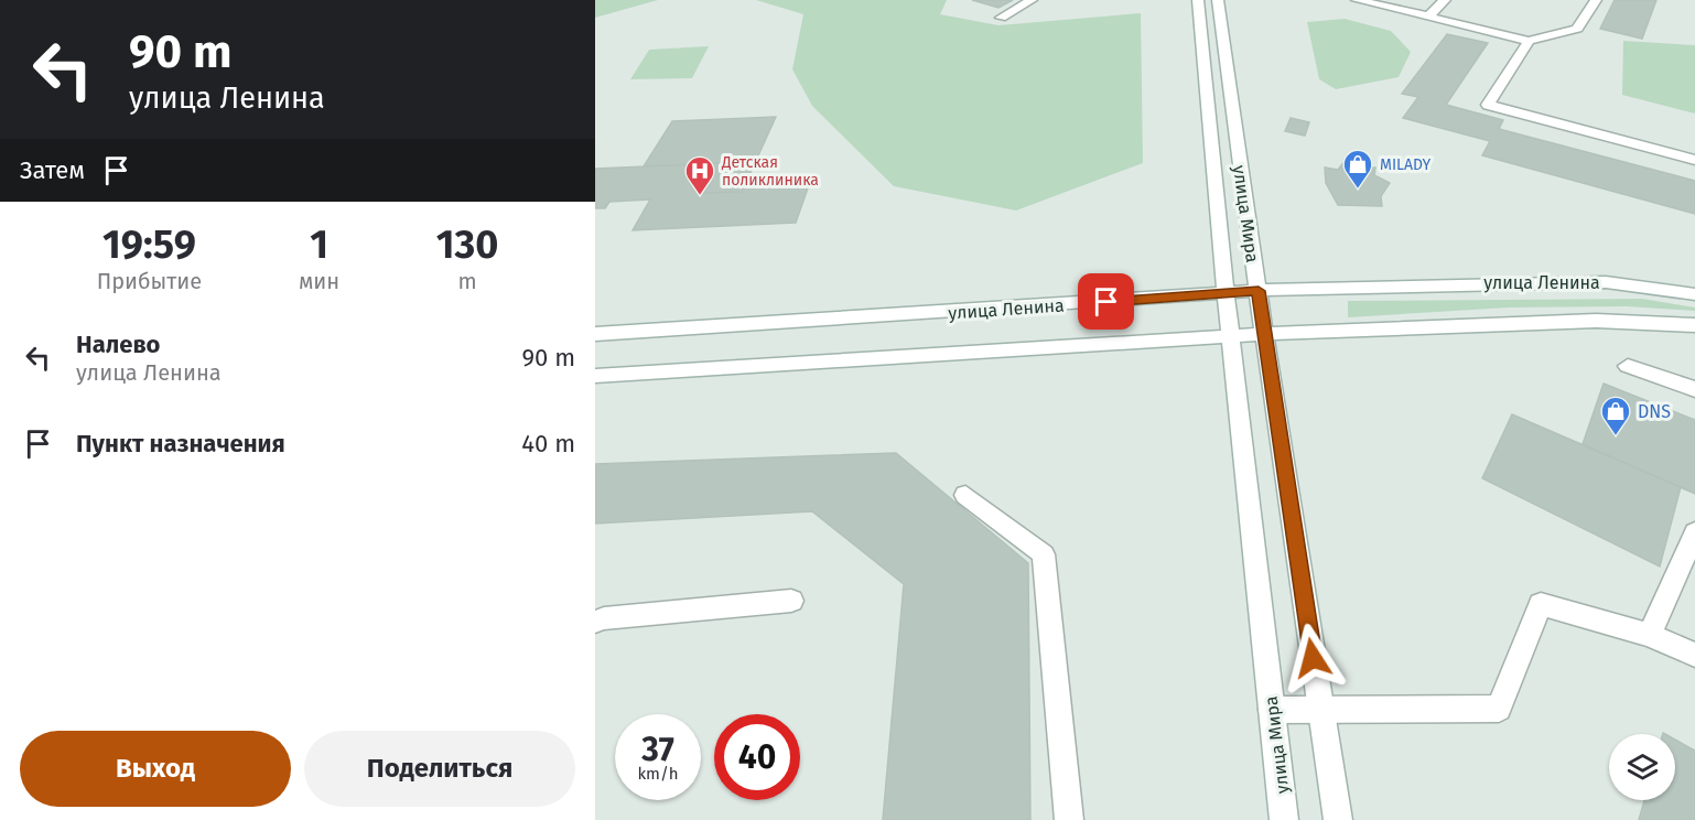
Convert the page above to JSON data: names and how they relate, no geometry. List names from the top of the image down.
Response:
{
  "streets": {
    "main road": ["улица Мира", "улица Ленина"]
  },
  "crossings": [
    ["улица Мира", "улица Ленина"]
  ],
  "places": {
    "shop": ["МILADY", "DNS"],
    "hospital": ["Детская поликлиника"]
  },
  "page": {
    "turn": ["90 m", "улица Ленина"],
    "then": "Затем",
    "eta": [
      "19:59",
      "Прибытие",
      "1",
      "мин",
      "130",
      "m"
    ],
    "list": [
      {
        "name": "Налево",
        "note": "улица Ленина",
        "value": "90 m"
      },
      {
        "name": "Пункт назначения",
        "value": "40 m"
      }
    ],
    "speed": "37 km/h",
    "limit": "40",
    "buttons": ["Выход", "Поделиться"]
  }
}
